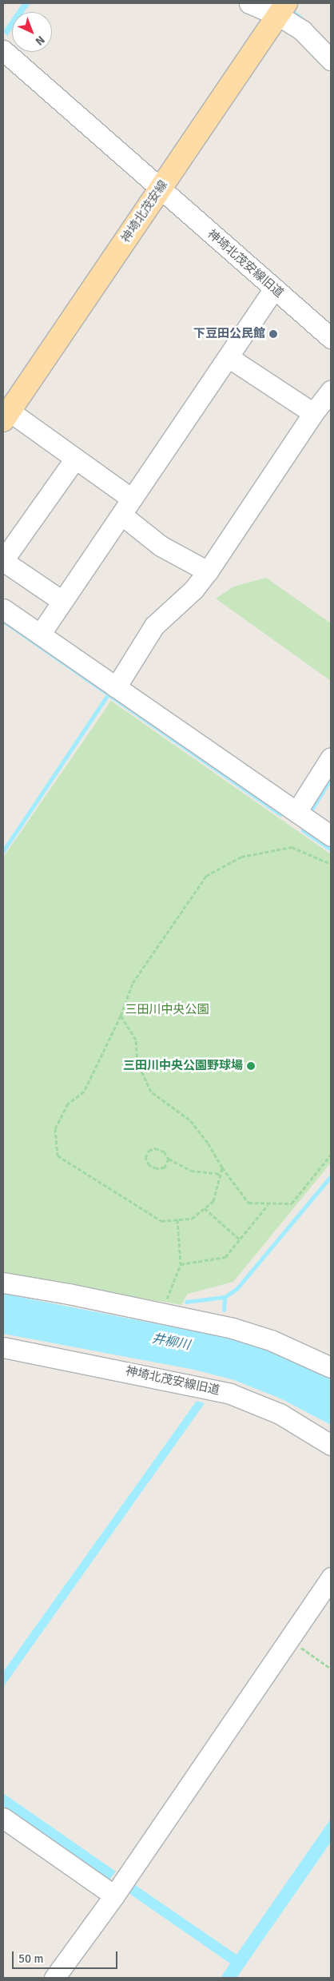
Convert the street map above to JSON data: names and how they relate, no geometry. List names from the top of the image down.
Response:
{
  "streets": {
    "main road": ["神埼北茂安線"],
    "street": ["神埼北茂安線旧道"]
  },
  "crossings": [
    ["神埼北茂安線", "神埼北茂安線旧道"]
  ],
  "water": ["井柳川"],
  "parks": ["三田川中央公園"],
  "places": ["下豆田公民館", "三田川中央公園野球場"],
  "scale_bar": "50 m",
  "north": "bottom right"
}
